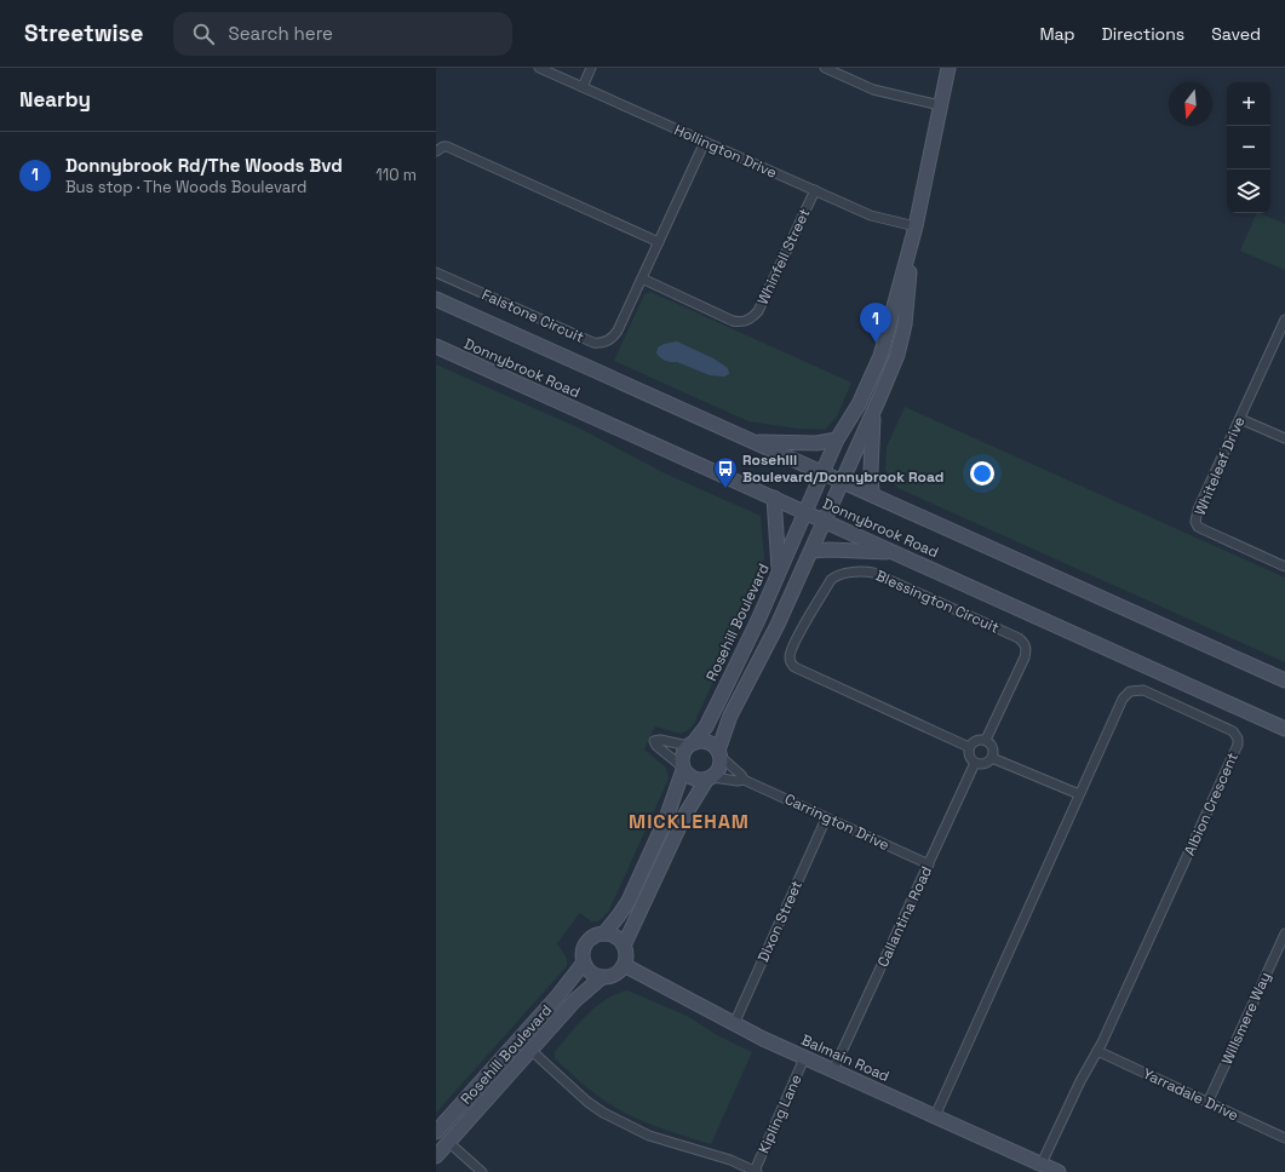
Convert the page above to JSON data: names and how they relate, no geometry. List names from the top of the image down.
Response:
{
  "streets": {
    "street": [
      "Hollington Drive",
      "Whinfell Street",
      "Falstone Circuit",
      "Donnybrook Road",
      "Whiteleaf Drive",
      "Blessington Circuit",
      "Rosehill Boulevard",
      "Albion Crescent",
      "Carrington Drive",
      "Callantina Road",
      "Dixon Street",
      "Willsmere Way",
      "Balmain Road",
      "Yarradale Drive",
      "Kipling Lane"
    ]
  },
  "crossings": [
    ["Hollington Drive", "Whinfell Street"],
    ["Hollington Drive", "Falstone Circuit"],
    ["Hollington Drive", "Rosehill Boulevard"],
    ["Whinfell Street", "Falstone Circuit"],
    ["Donnybrook Road", "Rosehill Boulevard"],
    ["Blessington Circuit", "Callantina Road"],
    ["Rosehill Boulevard", "Carrington Drive"],
    ["Rosehill Boulevard", "Balmain Road"],
    ["Albion Crescent", "Balmain Road"],
    ["Albion Crescent", "Yarradale Drive"],
    ["Carrington Drive", "Callantina Road"],
    ["Carrington Drive", "Dixon Street"],
    ["Callantina Road", "Balmain Road"],
    ["Dixon Street", "Balmain Road"],
    ["Willsmere Way", "Yarradale Drive"],
    ["Balmain Road", "Kipling Lane"]
  ],
  "districts": ["MICKLEHAM"],
  "places": {
    "bus stop": ["Rosehill Boulevard/Donnybrook Road"]
  },
  "north": "bottom",
  "page": {
    "header": "Streetwise",
    "search": "Search here",
    "nav": ["Map", "Directions", "Saved"],
    "heading": "Nearby",
    "map_buttons": ["+", "−"],
    "list": [
      {
        "mark": "1",
        "name": "Donnybrook Rd/The Woods Bvd",
        "note": "Bus stop · The Woods Boulevard",
        "value": "110 m"
      }
    ],
    "pins": "1"
  }
}
